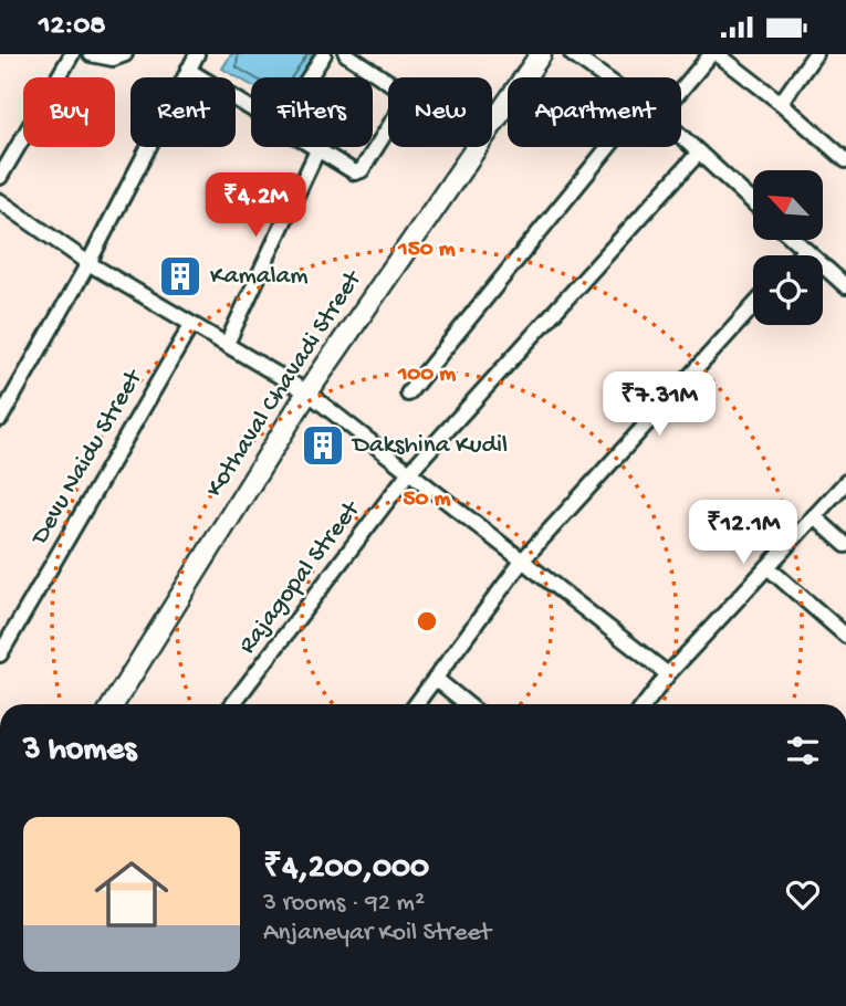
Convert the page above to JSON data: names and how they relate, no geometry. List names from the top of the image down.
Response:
{
  "streets": {
    "street": ["Kothaval Chavadi Street", "Devu Naidu Street", "Rajagopal Street"]
  },
  "places": {
    "building": ["Kamalam", "Dakshina Kudil"]
  },
  "north": "top left",
  "page": {
    "status": "12:08",
    "chip": [
      "Buy",
      "Rent",
      "Filters",
      "New",
      "Apartment"
    ],
    "price": ["₹4.2M", "₹7.31M", "₹12.1M"],
    "heading": "3 homes",
    "list": [
      {
        "name": "₹4,200,000",
        "note": "3 rooms · 92 m² · Anjaneyar Koil Street"
      }
    ]
  },
  "rings": ["150 m", "100 m", "50 m"]
}
